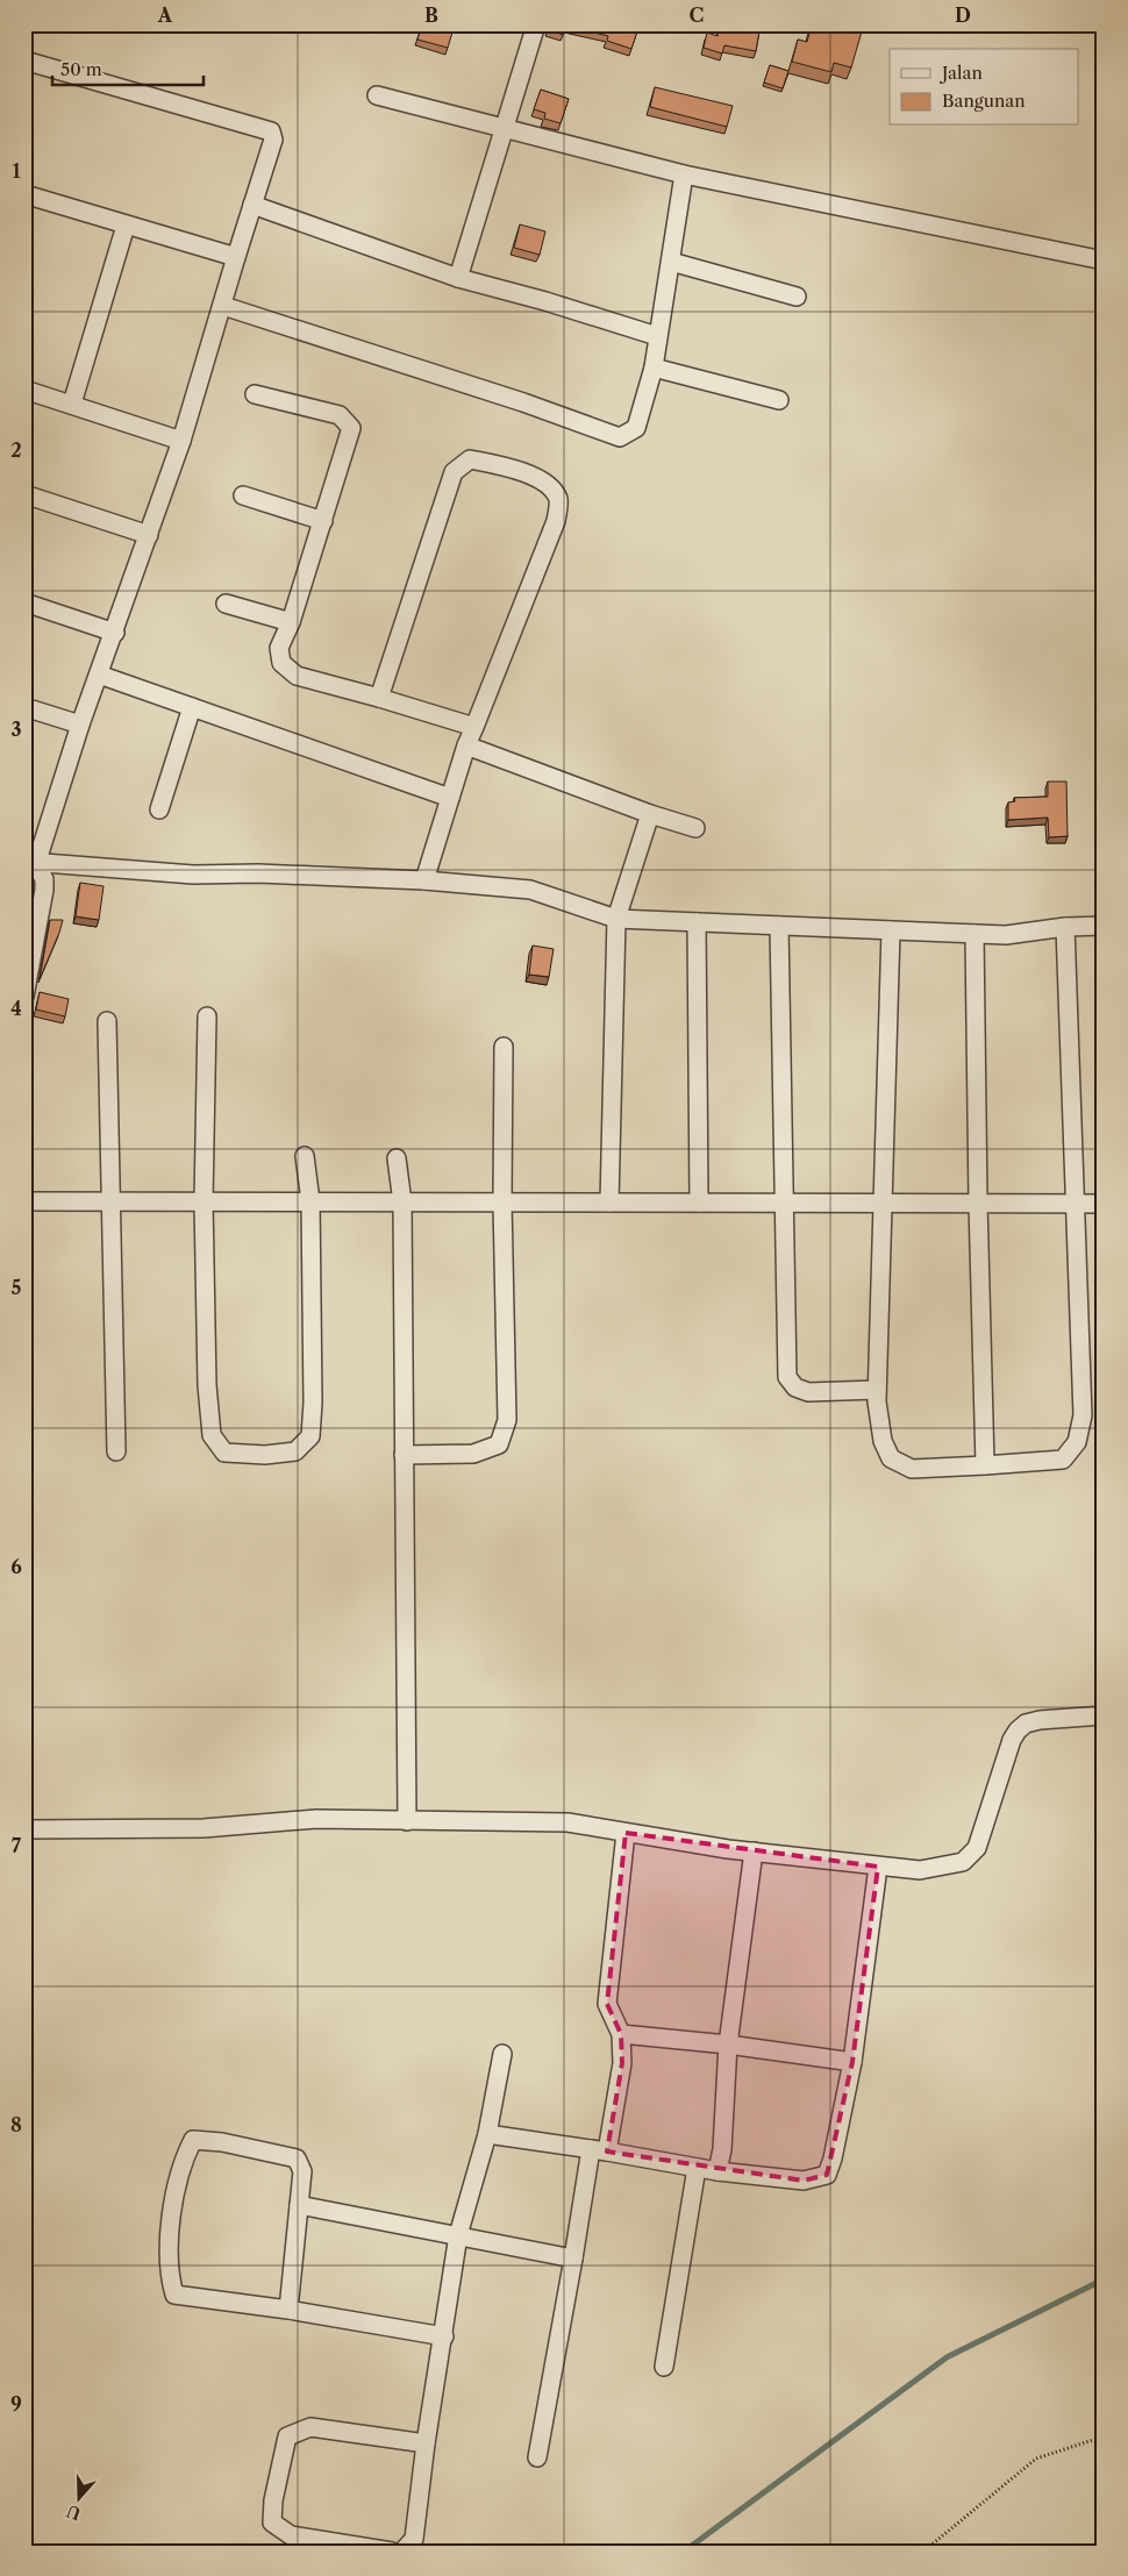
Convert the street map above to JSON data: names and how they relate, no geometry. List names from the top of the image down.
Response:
{
  "legend": ["Jalan", "Bangunan"],
  "scale_bar": "50 m",
  "north": "bottom",
  "grid": {
    "columns": [
      "A",
      "B",
      "C",
      "D"
    ],
    "rows": [
      "1",
      "2",
      "3",
      "4",
      "5",
      "6",
      "7",
      "8",
      "9"
    ]
  }
}
